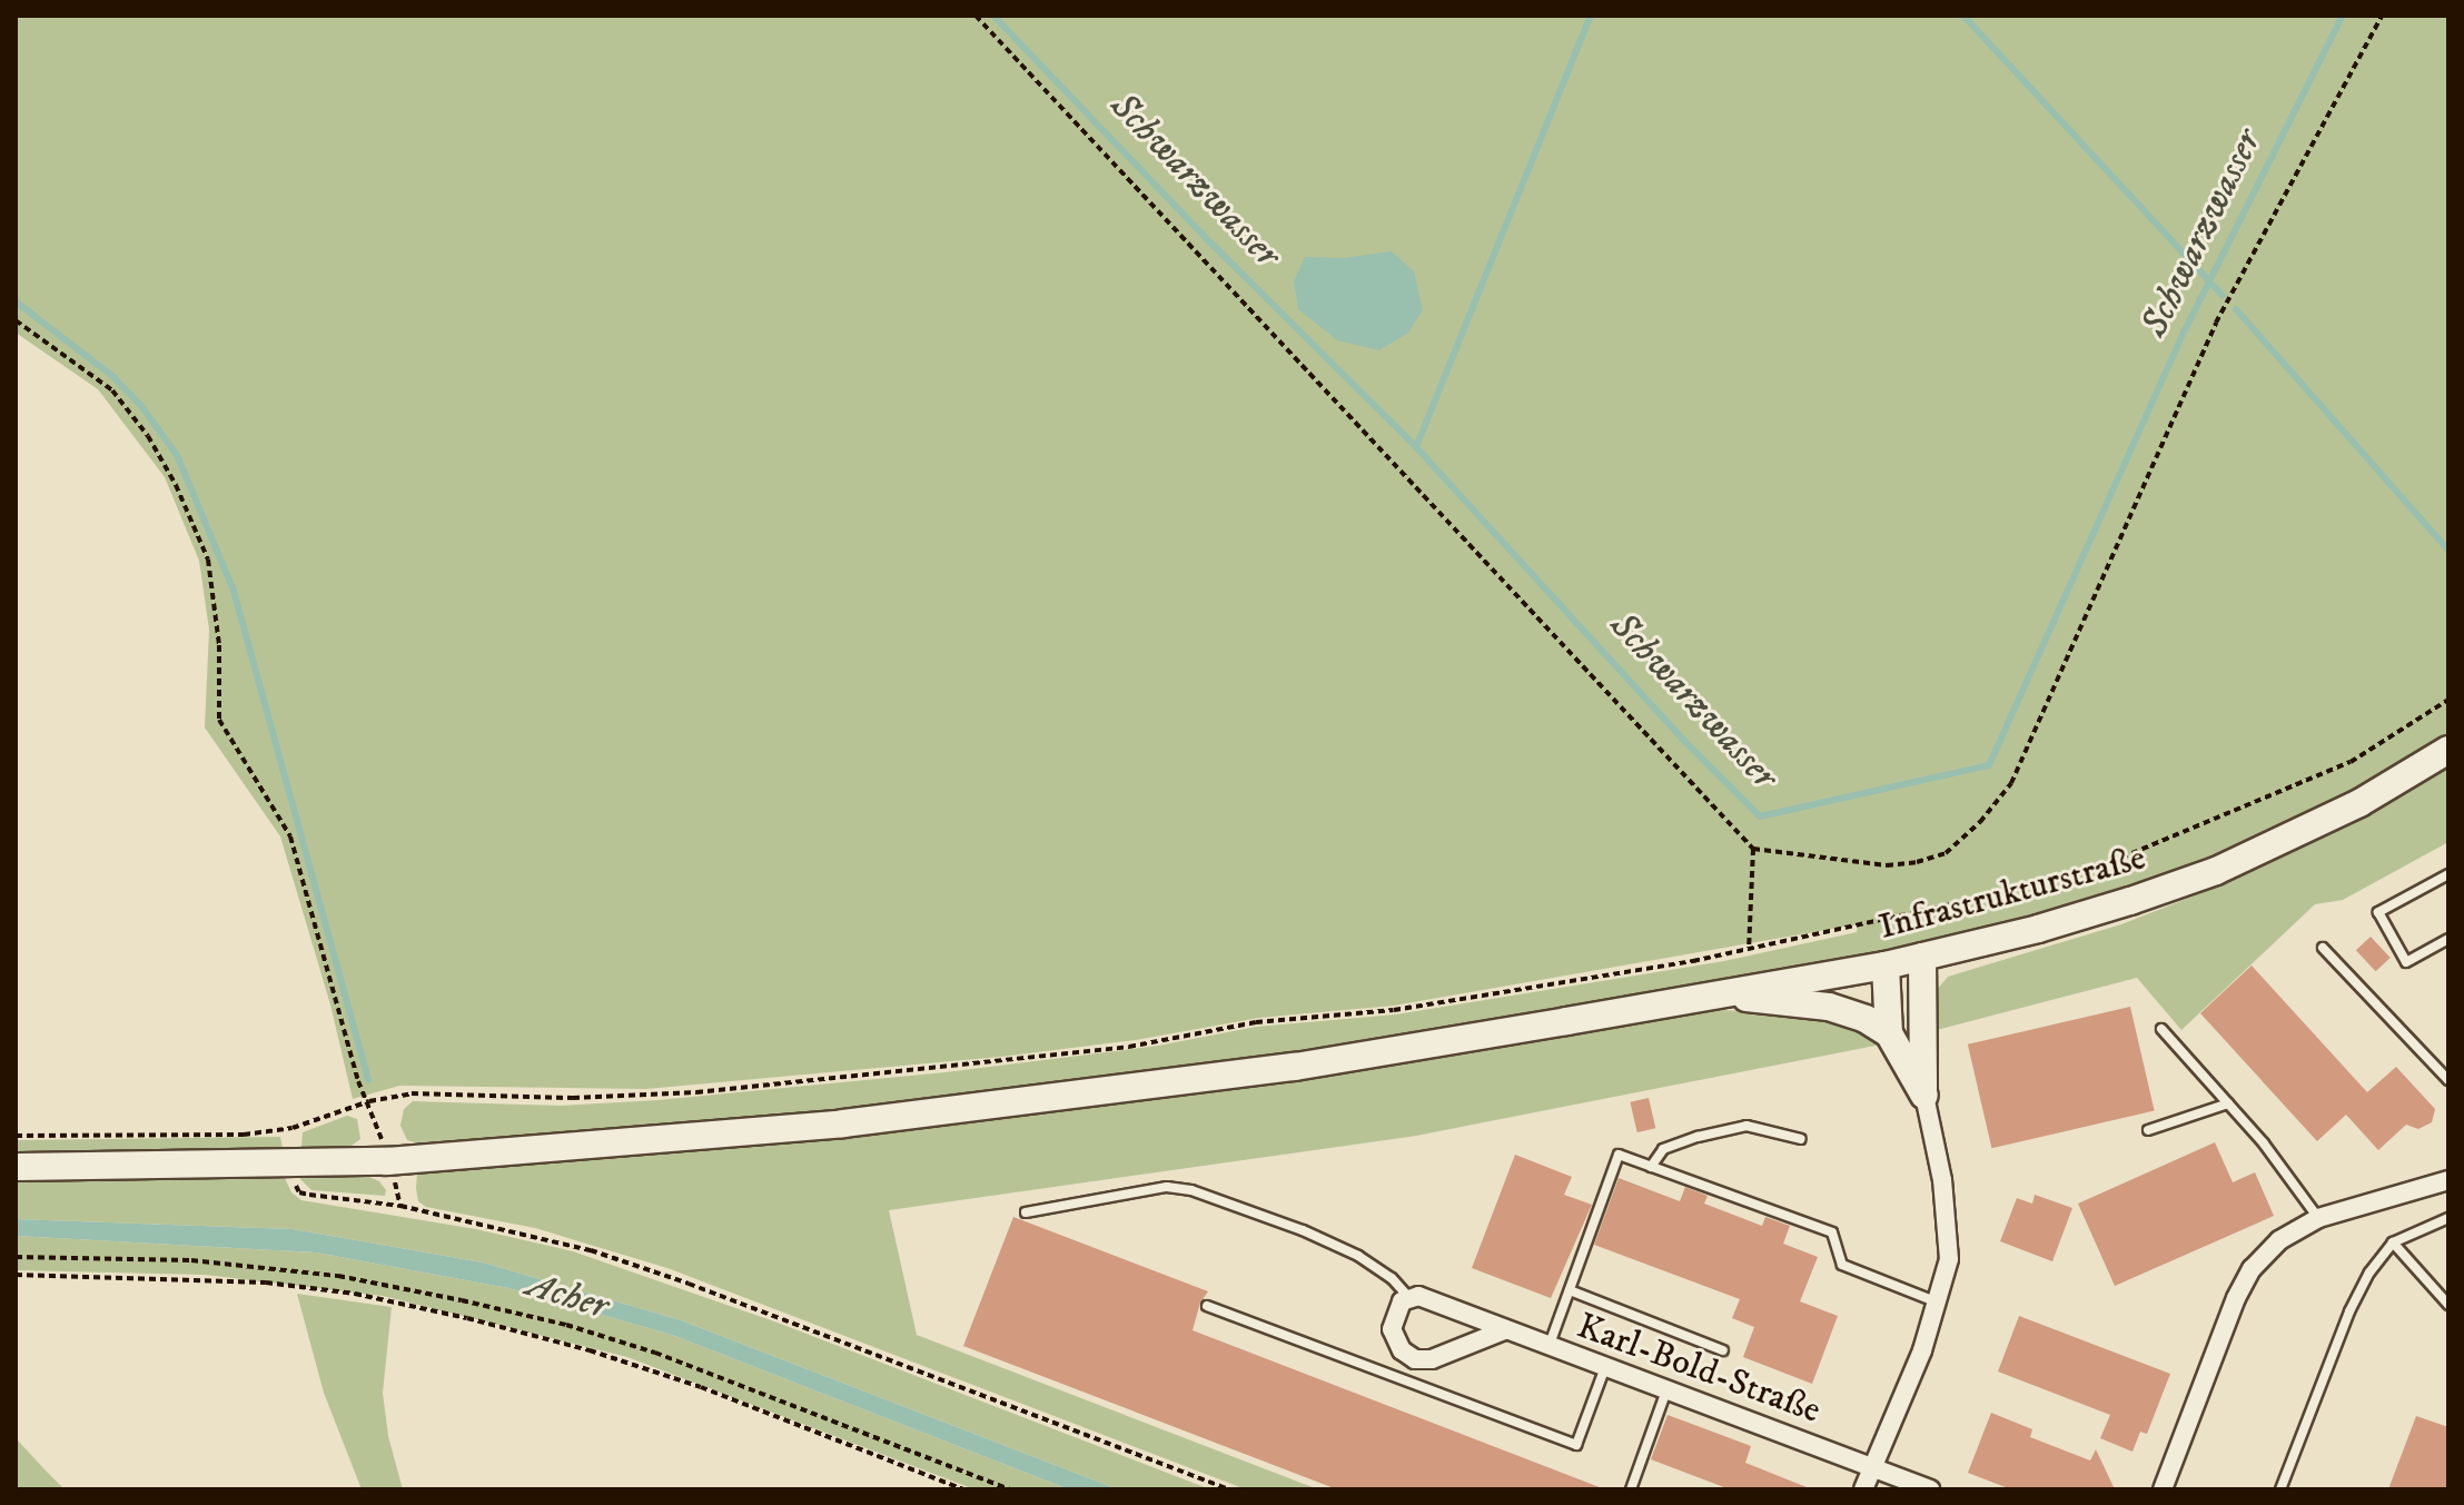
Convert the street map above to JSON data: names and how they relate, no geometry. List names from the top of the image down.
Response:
{
  "streets": {
    "street": ["Infrastrukturstraße", "Karl-Bold-Straße"]
  },
  "water": ["Schwarzwasser", "Acher"]
}
